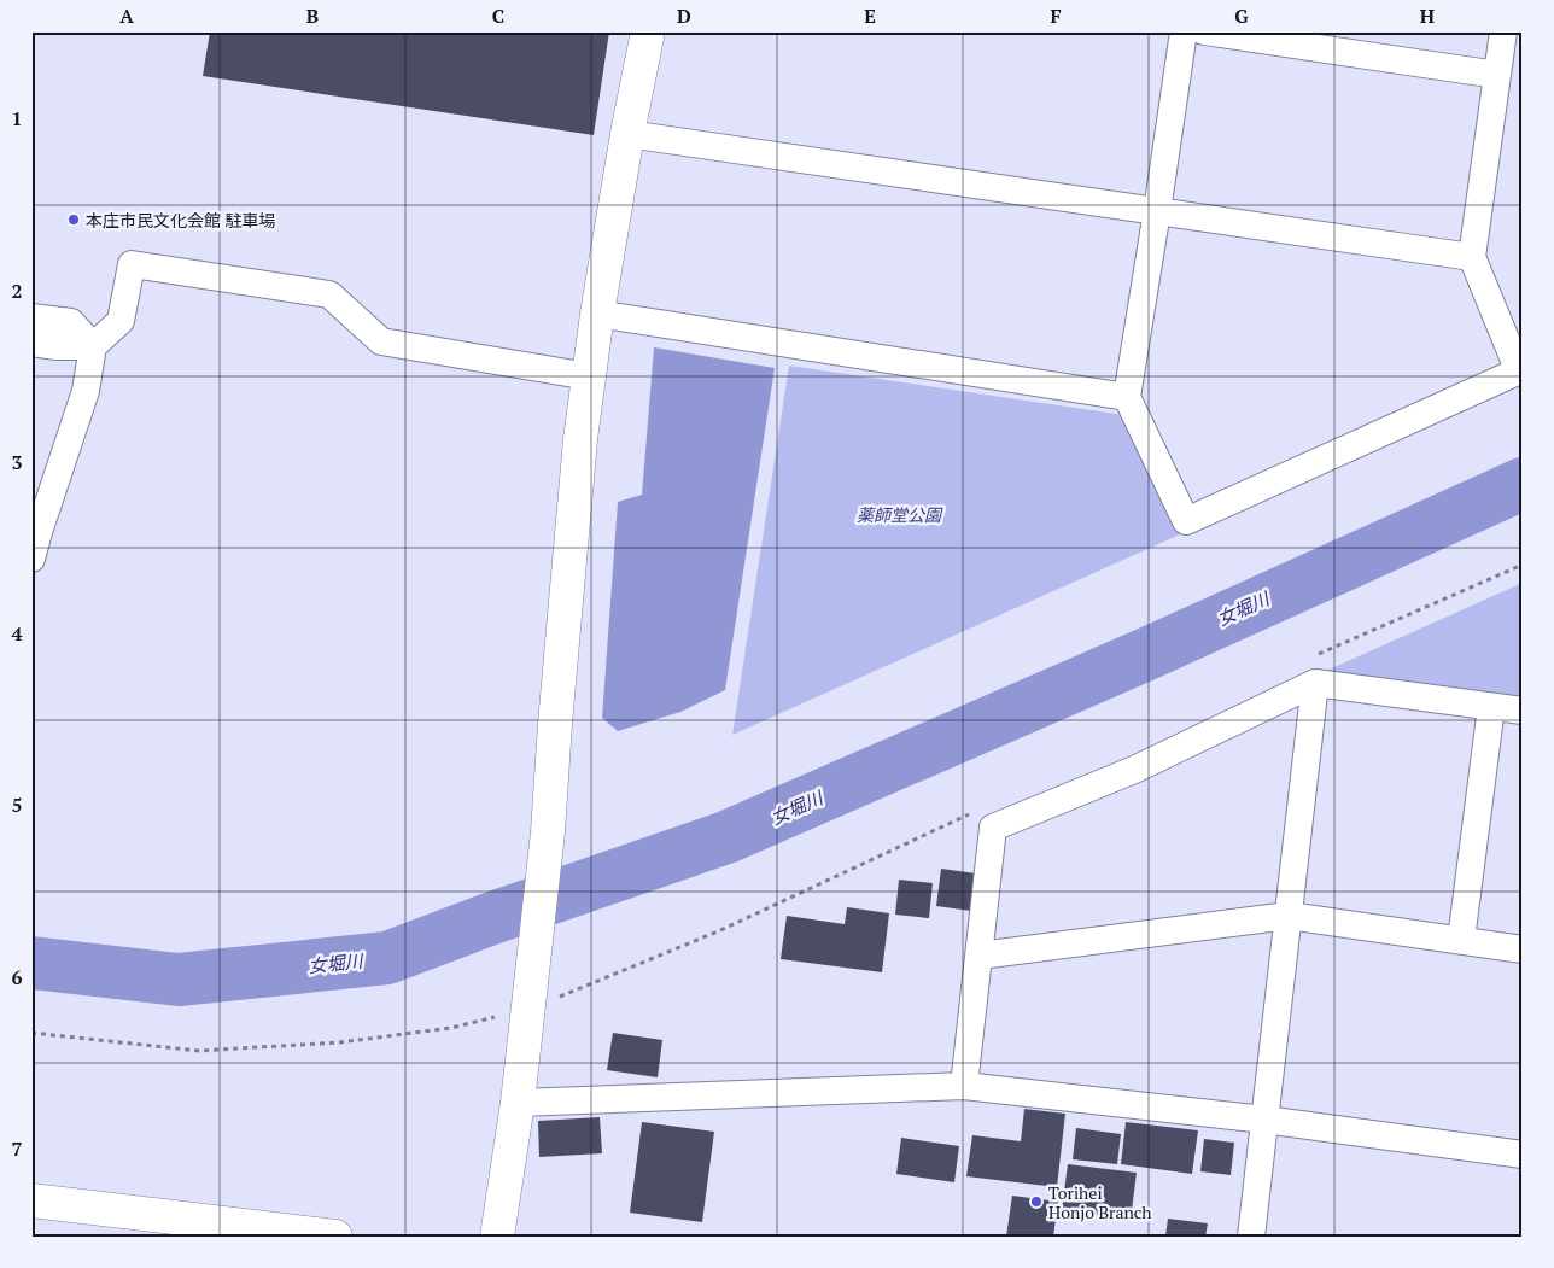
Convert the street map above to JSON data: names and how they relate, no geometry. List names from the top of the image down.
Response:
{
  "water": ["女堀川"],
  "parks": ["薬師堂公園"],
  "places": ["本庄市民文化会館 駐車場", "Torihei Honjo Branch"],
  "grid": {
    "columns": [
      "A",
      "B",
      "C",
      "D",
      "E",
      "F",
      "G",
      "H"
    ],
    "rows": [
      "1",
      "2",
      "3",
      "4",
      "5",
      "6",
      "7"
    ]
  }
}
